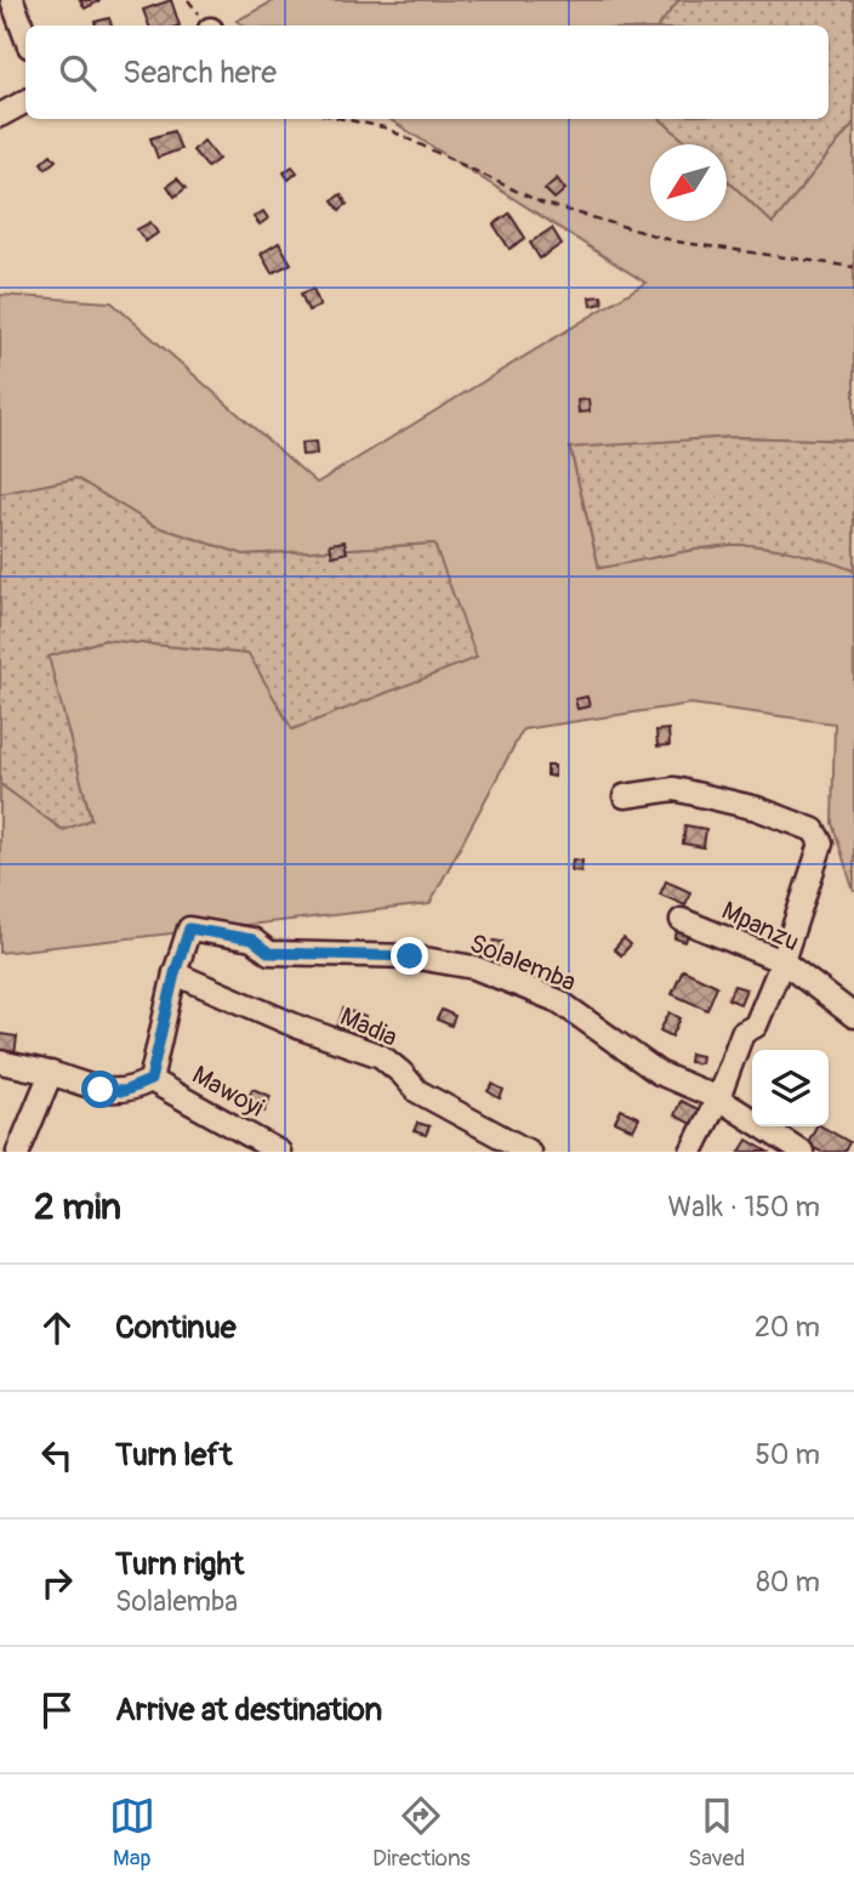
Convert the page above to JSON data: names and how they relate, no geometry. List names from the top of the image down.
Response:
{
  "streets": {
    "street": [
      "Mpanzu",
      "Solalemba",
      "Madia",
      "Mawoyi"
    ]
  },
  "crossings": [
    ["Solalemba", "Madia"]
  ],
  "north": "bottom left",
  "page": {
    "search": "Search here",
    "heading": ["2 min", "Walk · 150 m"],
    "list": [
      ["Continue", "20 m"],
      ["Turn left", "50 m"],
      ["Turn right", "Solalemba", "80 m"],
      "Arrive at destination"
    ],
    "nav": ["Map", "Directions", "Saved"]
  }
}
